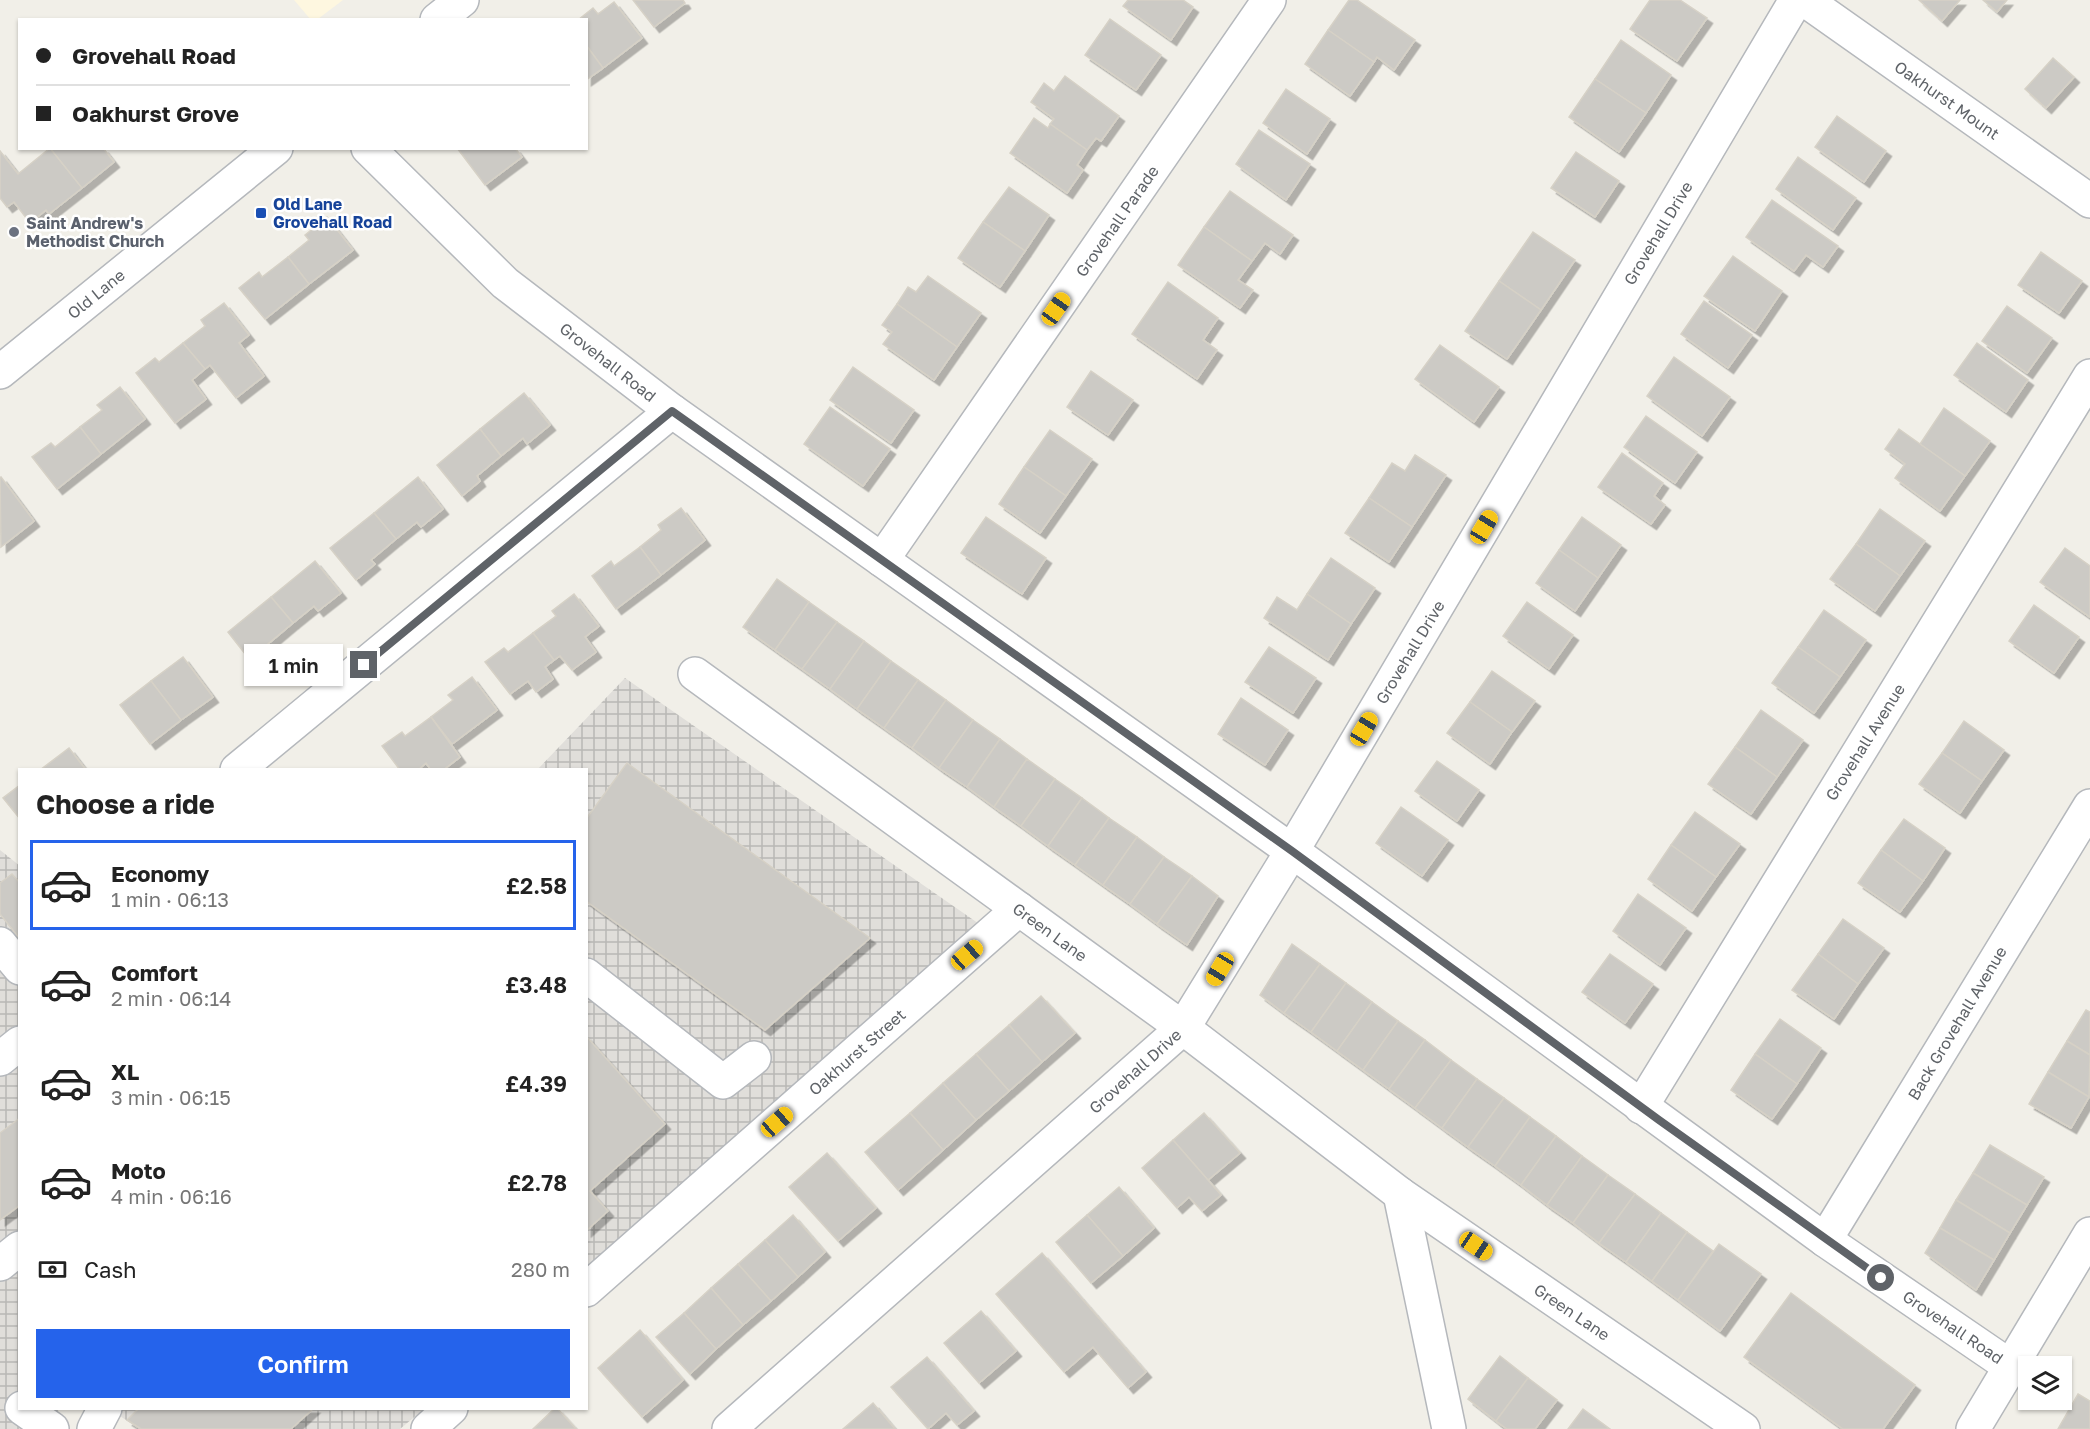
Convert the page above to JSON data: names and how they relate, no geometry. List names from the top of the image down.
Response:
{
  "streets": {
    "street": [
      "Oakhurst Mount",
      "Grovehall Parade",
      "Grovehall Drive",
      "Old Lane",
      "Grovehall Road",
      "Grovehall Avenue",
      "Green Lane",
      "Back Grovehall Avenue",
      "Oakhurst Street"
    ]
  },
  "crossings": [
    ["Grovehall Parade", "Grovehall Road"],
    ["Grovehall Drive", "Grovehall Road"],
    ["Grovehall Drive", "Green Lane"],
    ["Grovehall Road", "Grovehall Avenue"],
    ["Grovehall Road", "Back Grovehall Avenue"],
    ["Green Lane", "Oakhurst Street"]
  ],
  "places": {
    "transit": ["Old Lane Grovehall Road"],
    "other": ["Saint Andrew's Methodist Church"]
  },
  "page": {
    "banner": ["Grovehall Road", "Oakhurst Grove"],
    "bubble": "1 min",
    "heading": "Choose a ride",
    "list": [
      {
        "name": "Economy",
        "note": "1 min · 06:13",
        "value": "£2.58"
      },
      {
        "name": "Comfort",
        "note": "2 min · 06:14",
        "value": "£3.48"
      },
      {
        "name": "XL",
        "note": "3 min · 06:15",
        "value": "£4.39"
      },
      {
        "name": "Moto",
        "note": "4 min · 06:16",
        "value": "£2.78"
      }
    ],
    "pay": ["Cash", "280 m"],
    "buttons": "Confirm"
  }
}
